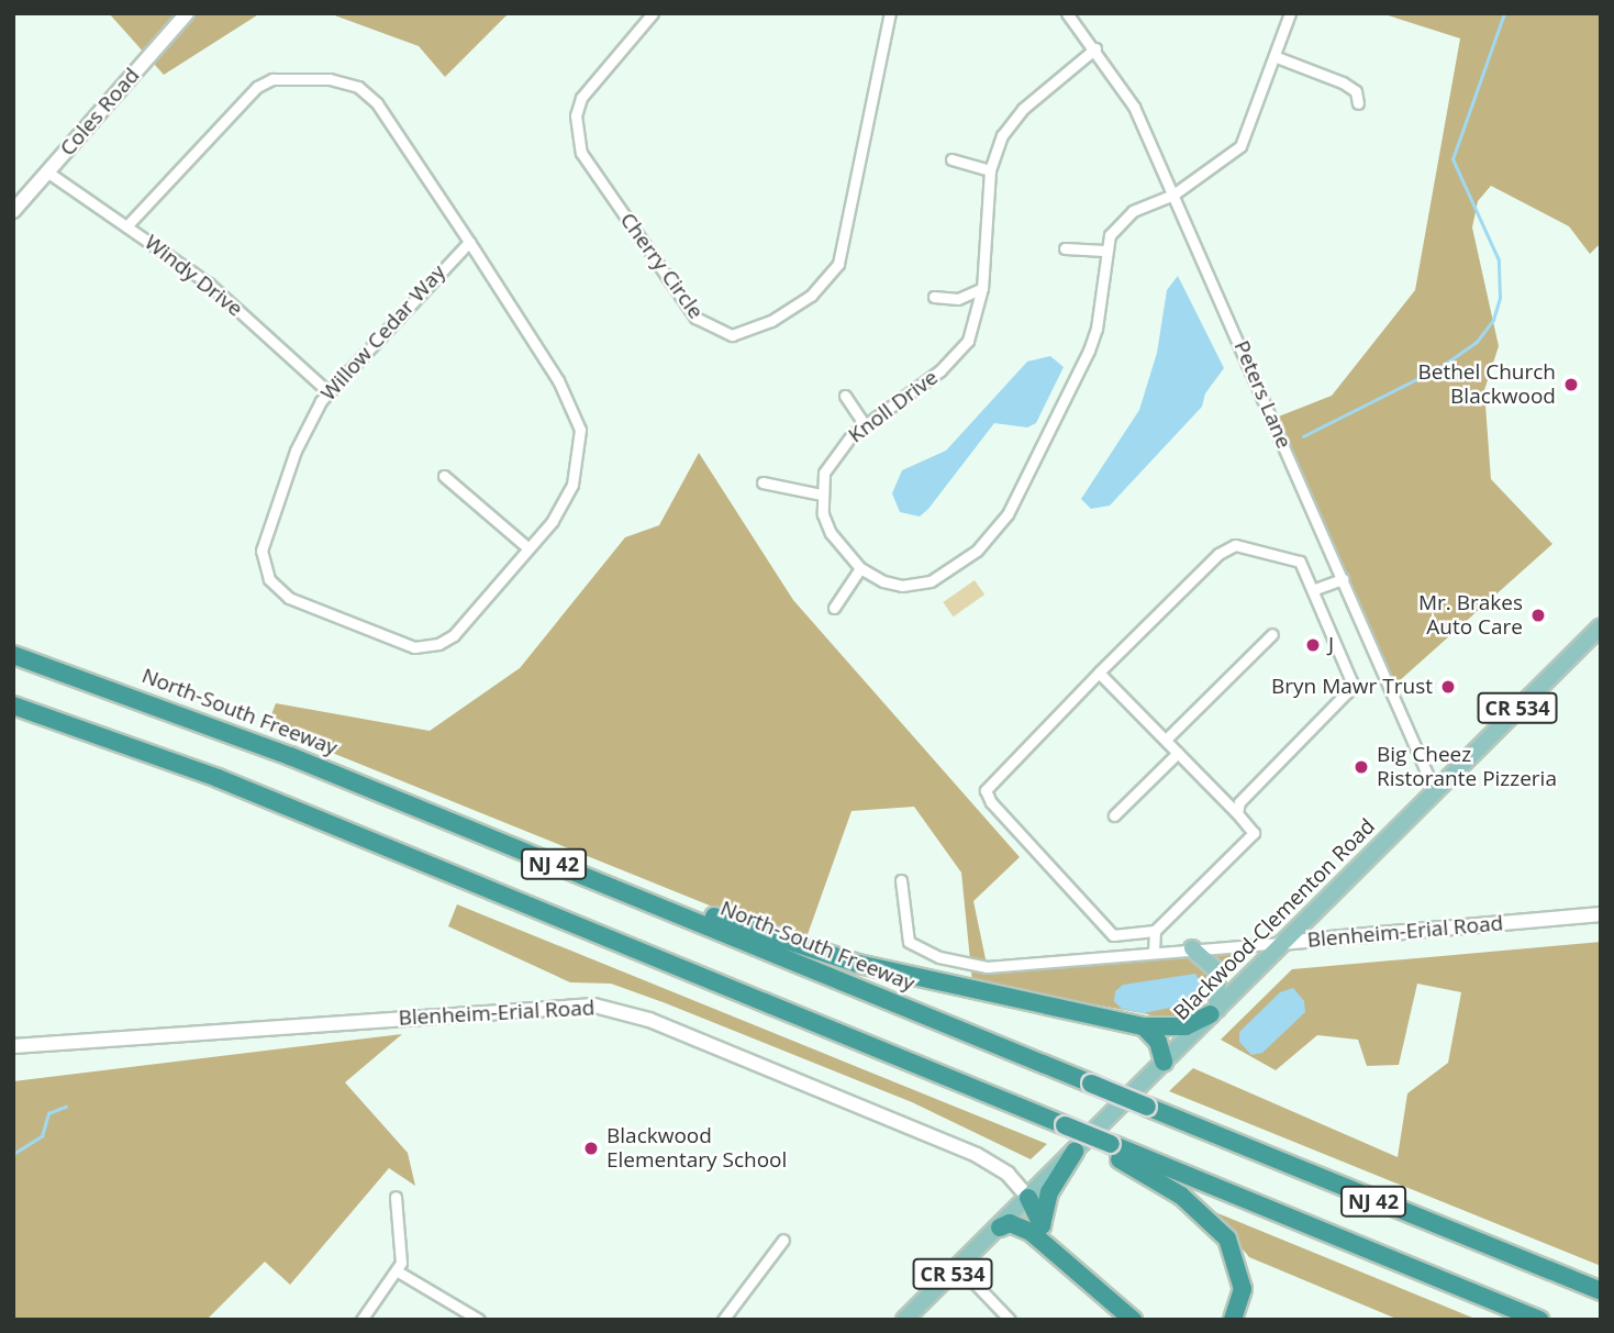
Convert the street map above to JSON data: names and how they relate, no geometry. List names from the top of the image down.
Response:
{
  "streets": {
    "highway": ["North-South Freeway", "NJ 42"],
    "main road": [
      "Coles Road",
      "CR 534",
      "Blackwood-Clementon Road",
      "Blenheim-Erial Road"
    ],
    "street": [
      "Cherry Circle",
      "Windy Drive",
      "Willow Cedar Way",
      "Peters Lane",
      "Knoll Drive"
    ]
  },
  "crossings": [
    ["Coles Road", "Windy Drive"],
    ["Windy Drive", "Willow Cedar Way"],
    ["Peters Lane", "Knoll Drive"],
    ["Peters Lane", "Blackwood-Clementon Road"],
    ["CR 534", "Blackwood-Clementon Road"],
    ["CR 534", "Blenheim-Erial Road"],
    ["Blackwood-Clementon Road", "Blenheim-Erial Road"]
  ],
  "places": [
    "Bethel Church Blackwood",
    "Mr. Brakes Auto Care",
    "J",
    "Bryn Mawr Trust",
    "Big Cheez Ristorante Pizzeria",
    "Blackwood Elementary School"
  ]
}
